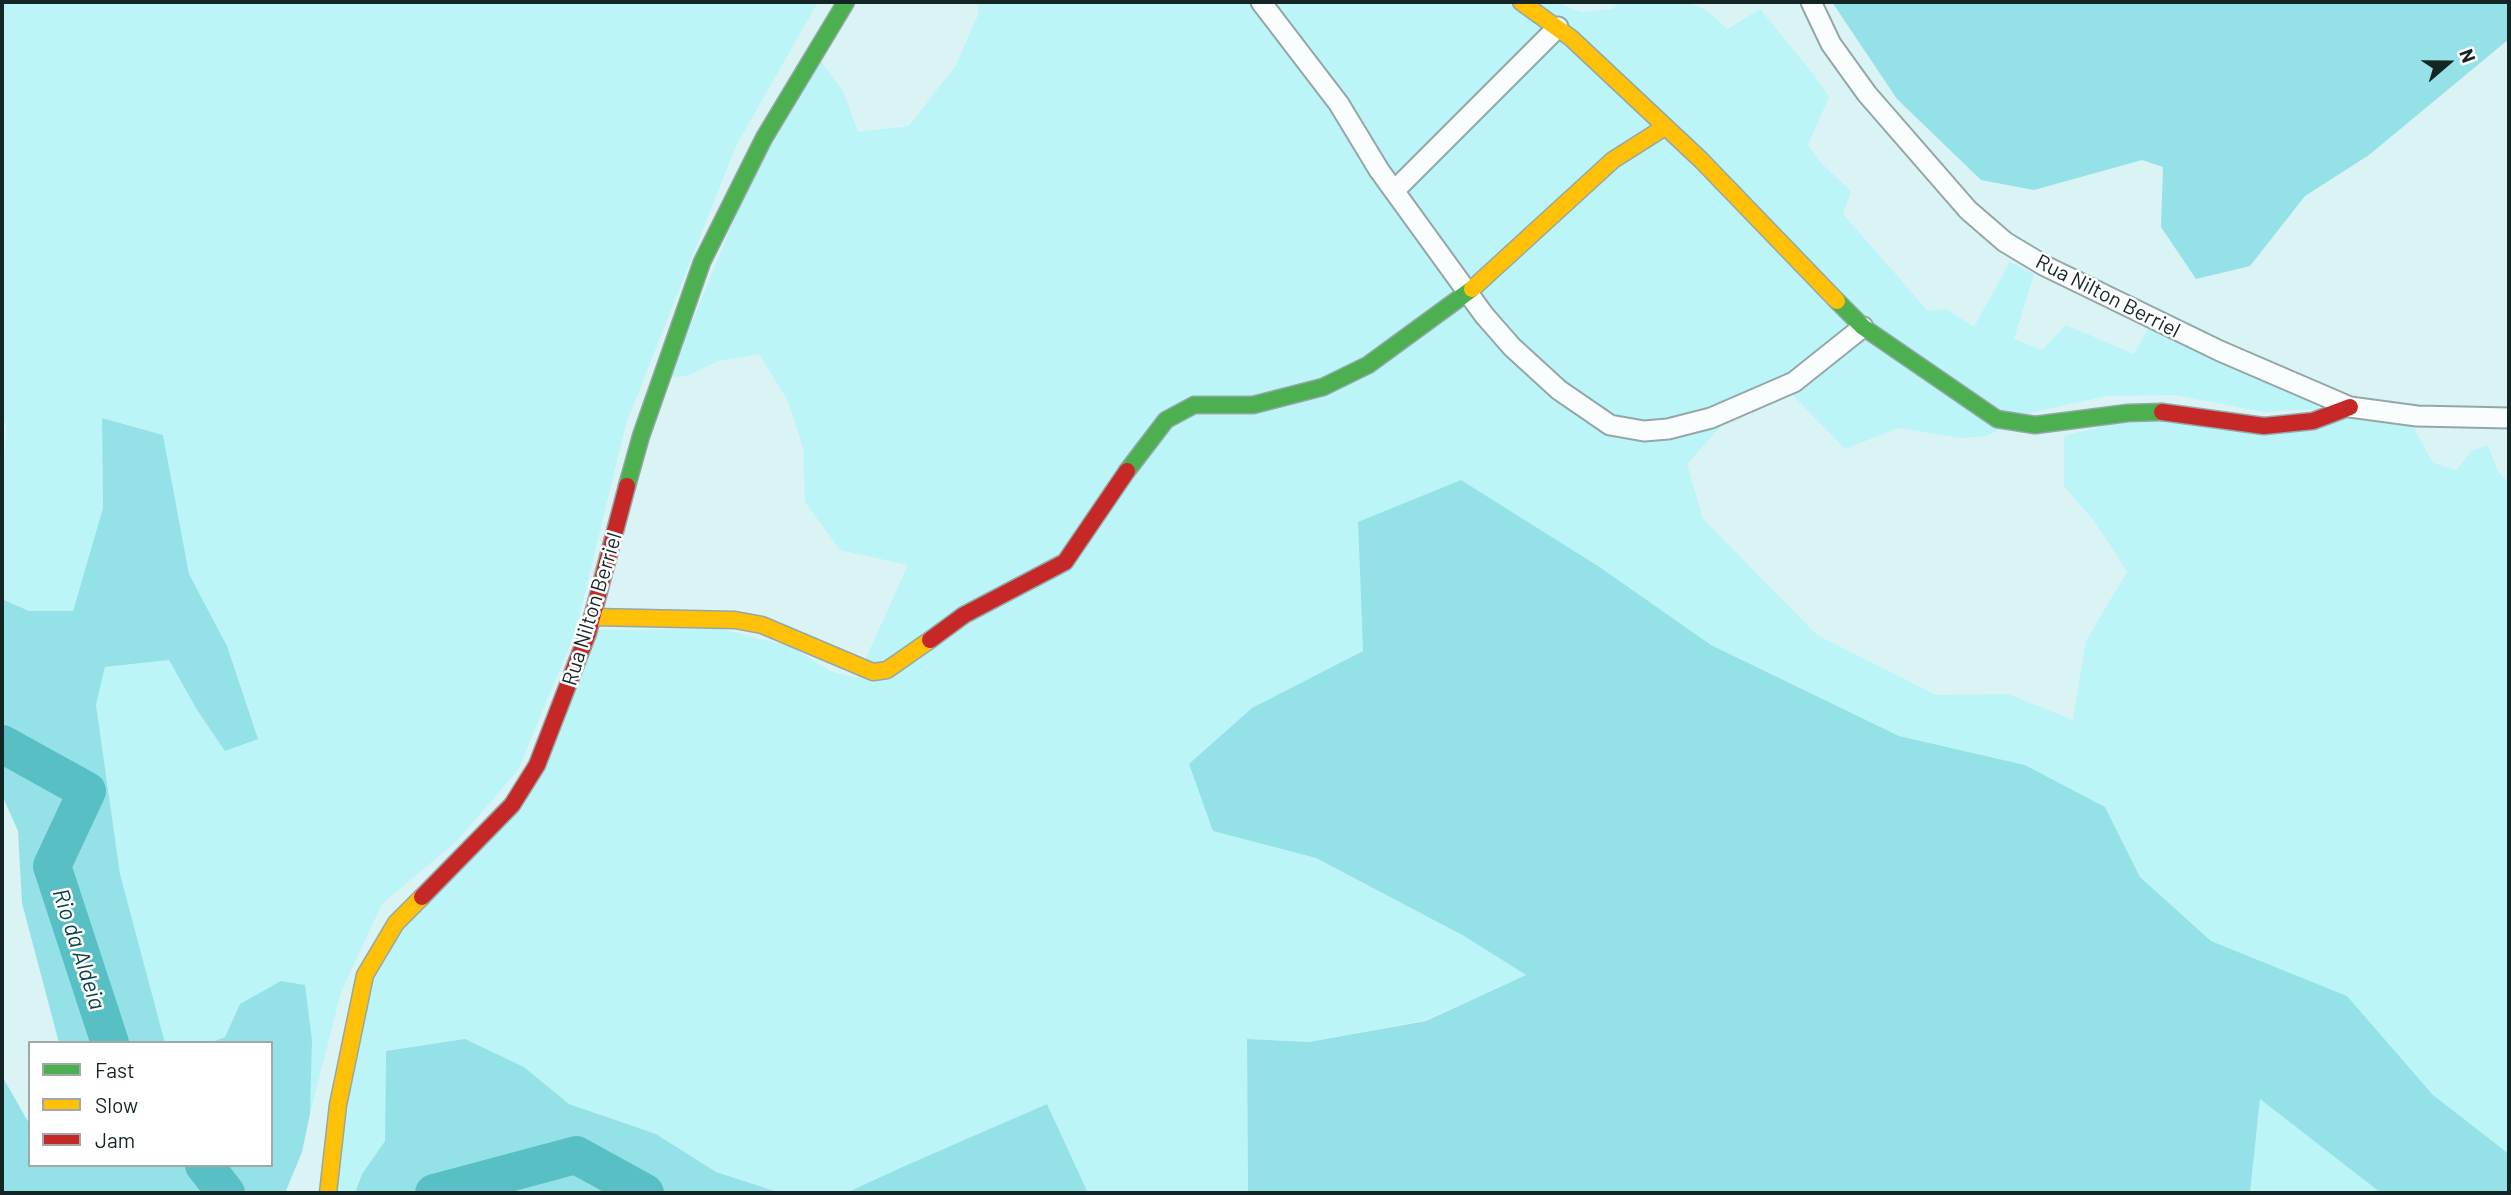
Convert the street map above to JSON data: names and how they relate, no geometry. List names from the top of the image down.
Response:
{
  "streets": {
    "street": ["Rua Nilton Berriel"]
  },
  "water": ["Rio da Aldeia"],
  "legend": ["Fast", "Slow", "Jam"],
  "north": "right"
}
